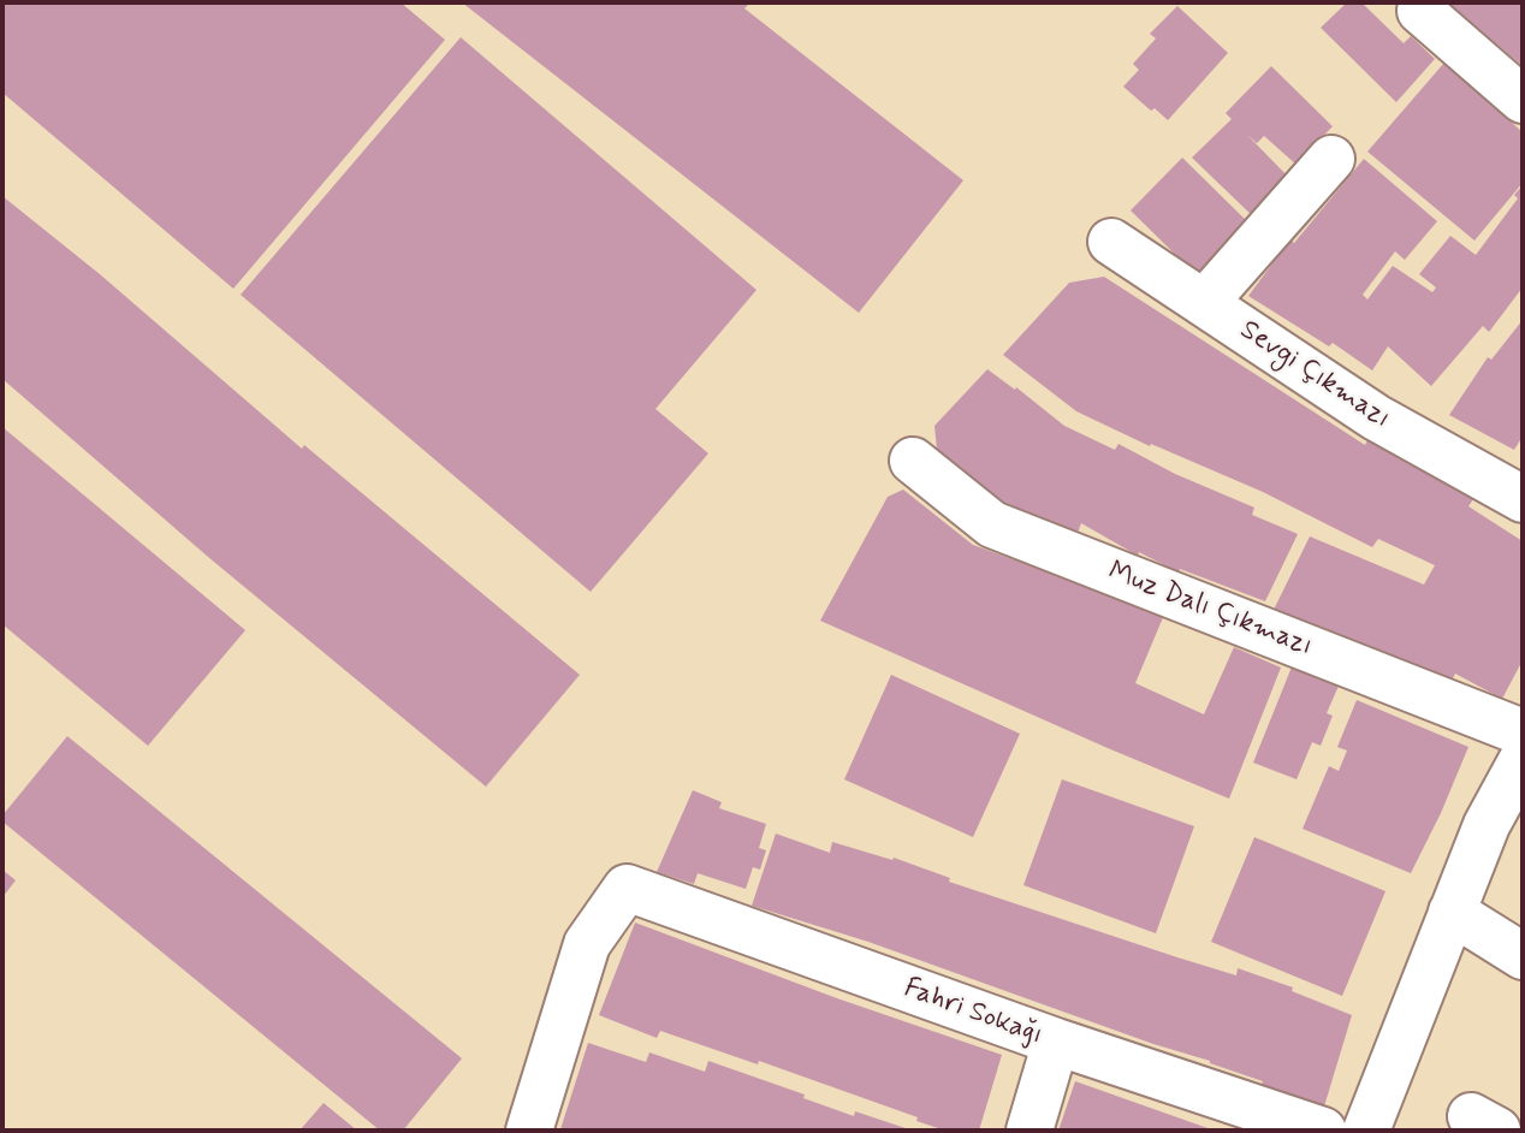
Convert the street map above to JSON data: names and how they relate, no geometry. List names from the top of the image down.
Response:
{
  "streets": {
    "street": ["Sevgi Çıkmazı", "Muz Dalı Çıkmazı", "Fahri Sokağı"]
  }
}
